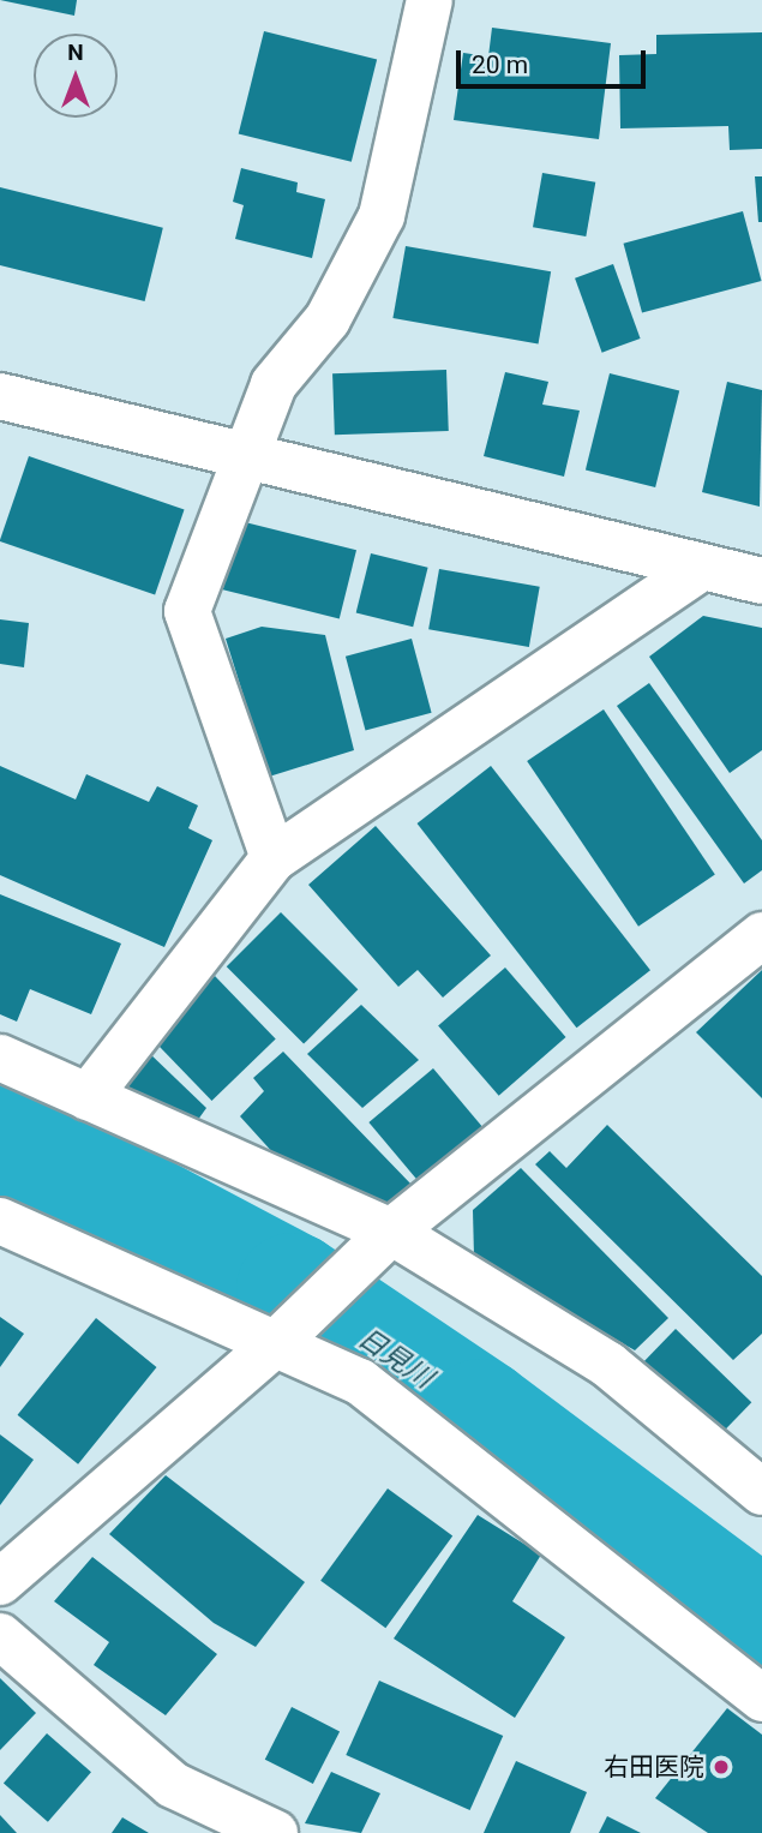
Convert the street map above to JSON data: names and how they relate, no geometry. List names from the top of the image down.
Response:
{
  "water": ["日見川"],
  "places": ["右田医院"],
  "scale_bar": "20 m",
  "north": "top"
}
